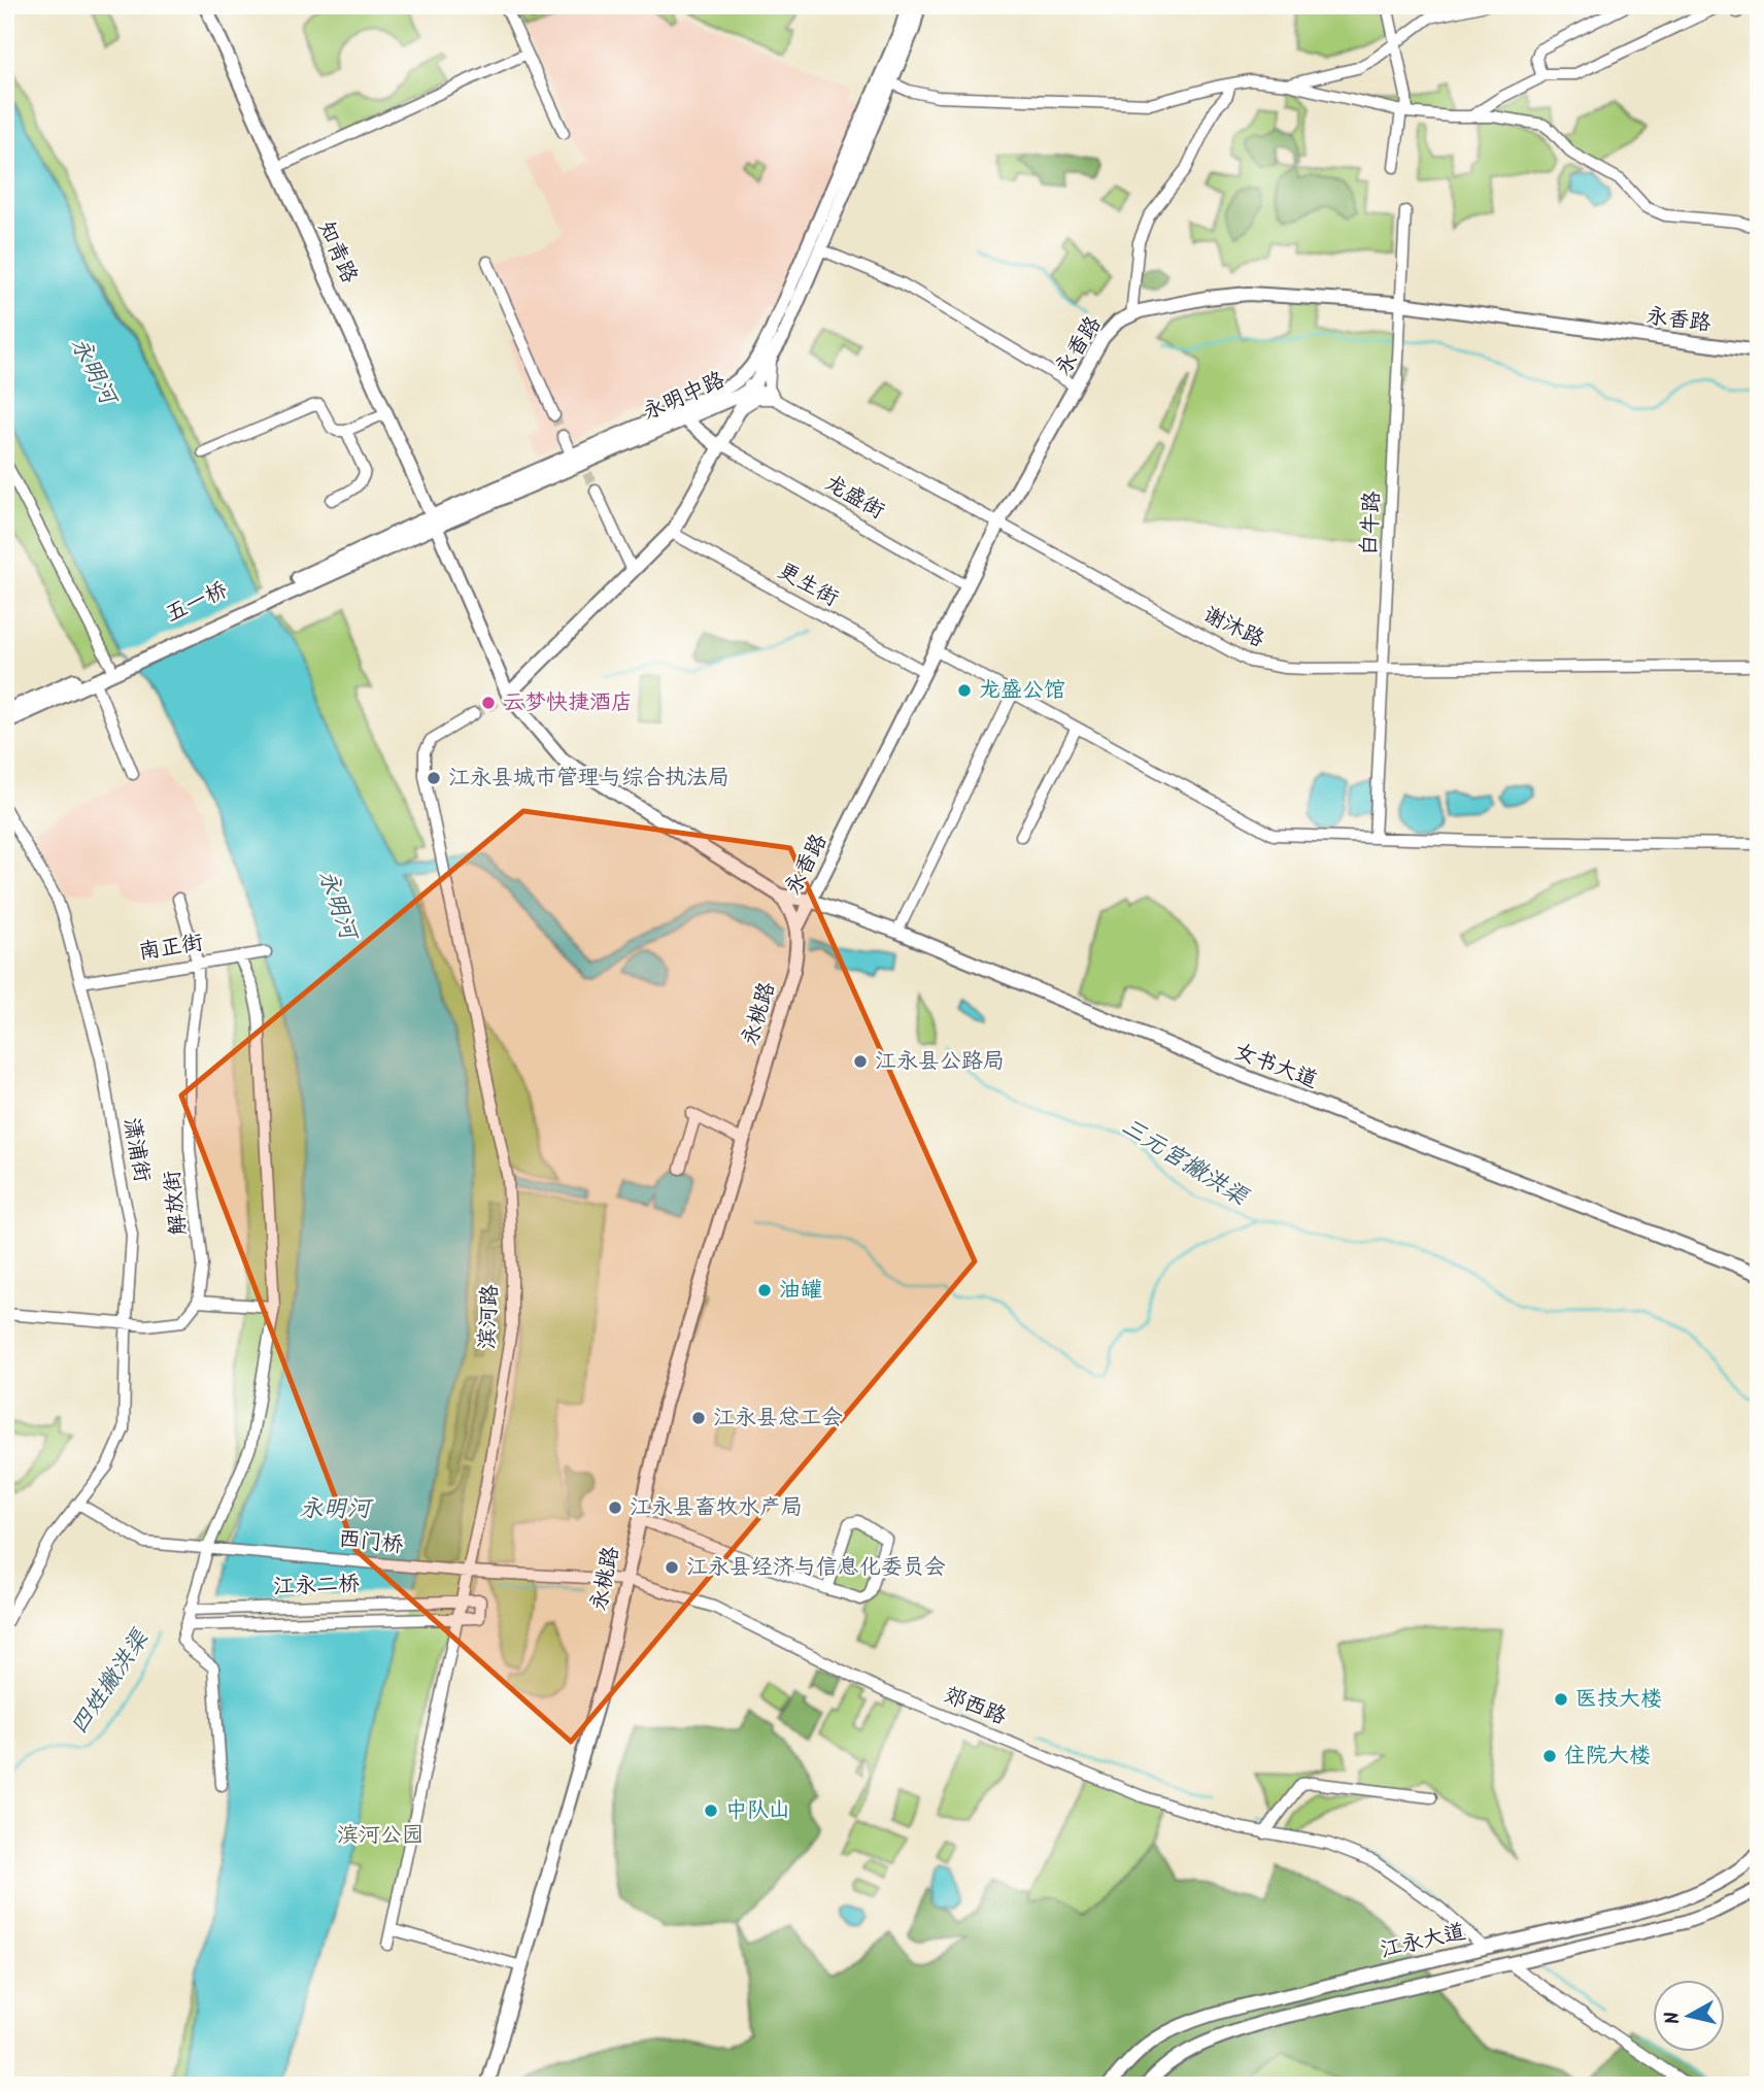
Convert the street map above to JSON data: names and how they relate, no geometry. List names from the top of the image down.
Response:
{
  "streets": {
    "main road": [
      "知青路",
      "永香路",
      "永明中路",
      "五一桥",
      "永桃路",
      "女书大道",
      "江永大道"
    ],
    "street": [
      "龙盛街",
      "白牛路",
      "更生街",
      "谢沐路",
      "南正街",
      "潇浦街",
      "解放街",
      "滨河路",
      "西门桥",
      "江永二桥",
      "郊西路"
    ]
  },
  "crossings": [
    ["知青路", "永明中路"],
    ["永香路", "龙盛街"],
    ["永香路", "白牛路"],
    ["永香路", "更生街"],
    ["永香路", "谢沐路"],
    ["永香路", "永桃路"],
    ["永香路", "女书大道"],
    ["永明中路", "五一桥"],
    ["永明中路", "谢沐路"],
    ["白牛路", "谢沐路"],
    ["南正街", "潇浦街"],
    ["南正街", "解放街"],
    ["永桃路", "郊西路"],
    ["潇浦街", "西门桥"],
    ["滨河路", "江永二桥"],
    ["滨河路", "郊西路"],
    ["西门桥", "郊西路"],
    ["郊西路", "江永大道"]
  ],
  "water": ["永明河", "三元宫撇洪渠", "四姓撇洪渠"],
  "parks": ["滨河公园"],
  "places": [
    "龙盛公馆",
    "云梦快捷酒店",
    "江永县城市管理与综合执法局",
    "江永县公路局",
    "油罐",
    "江永县总工会",
    "江永县畜牧水产局",
    "江永县经济与信息化委员会",
    "医技大楼",
    "住院大楼",
    "中队山"
  ],
  "north": "left"
}
